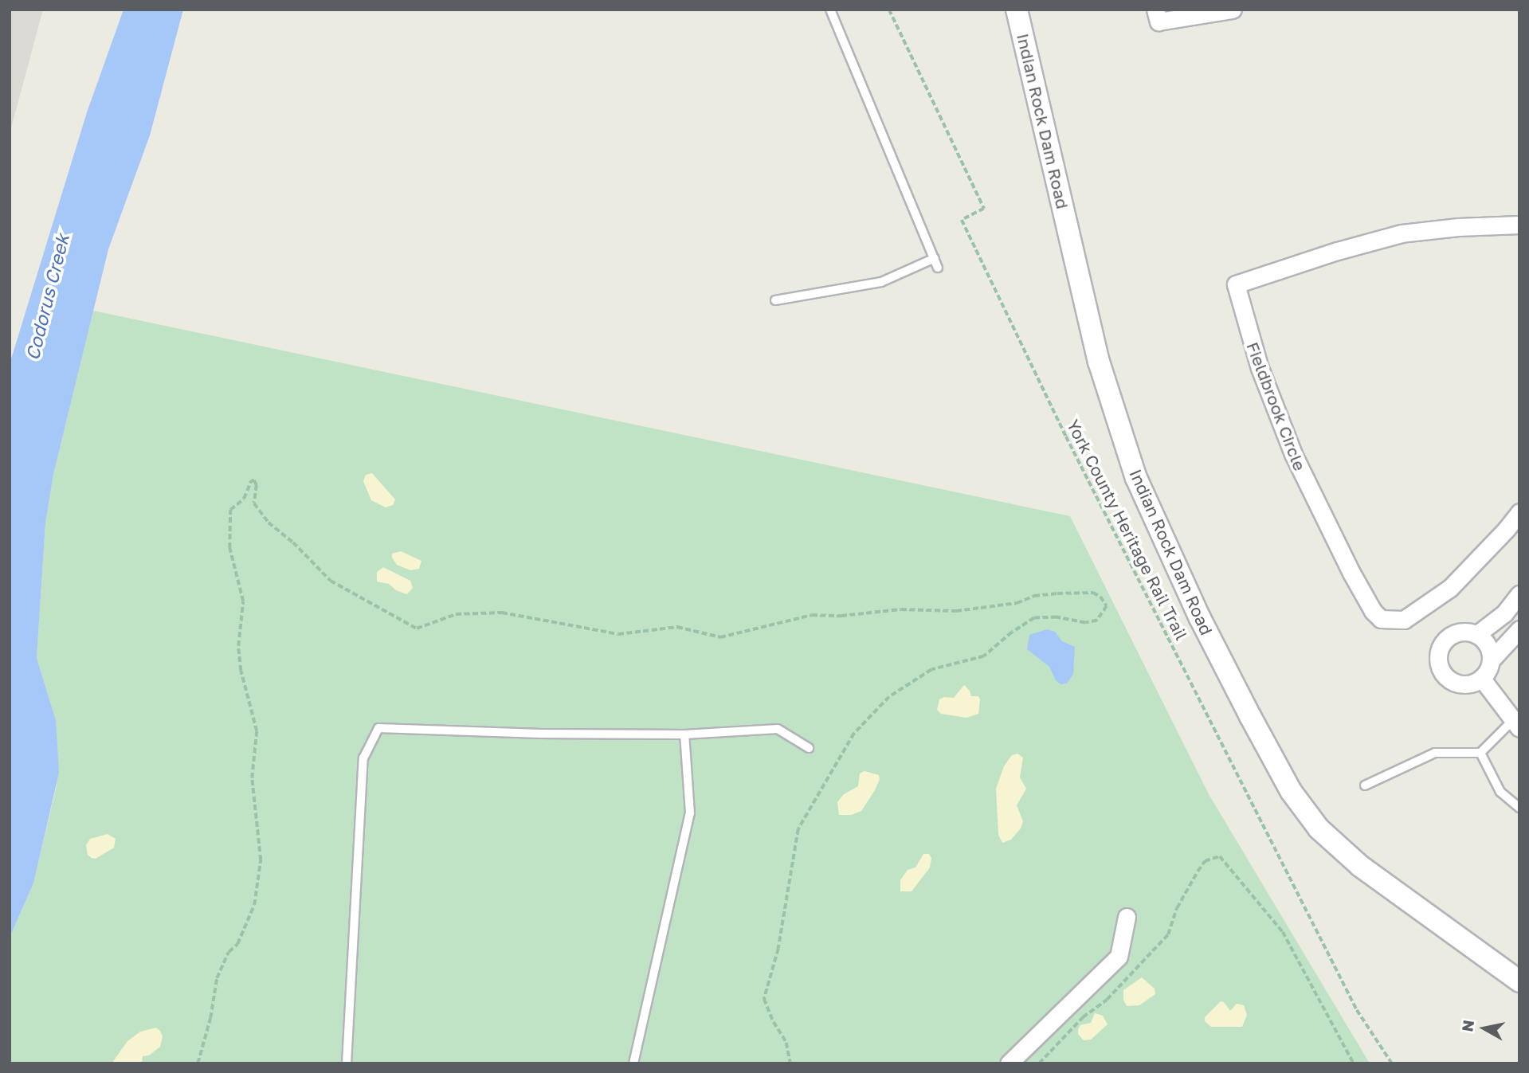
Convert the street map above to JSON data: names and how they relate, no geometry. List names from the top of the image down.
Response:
{
  "streets": {
    "street": ["Indian Rock Dam Road", "Fieldbrook Circle"],
    "path": ["York County Heritage Rail Trail"]
  },
  "water": ["Codorus Creek"],
  "north": "left"
}
